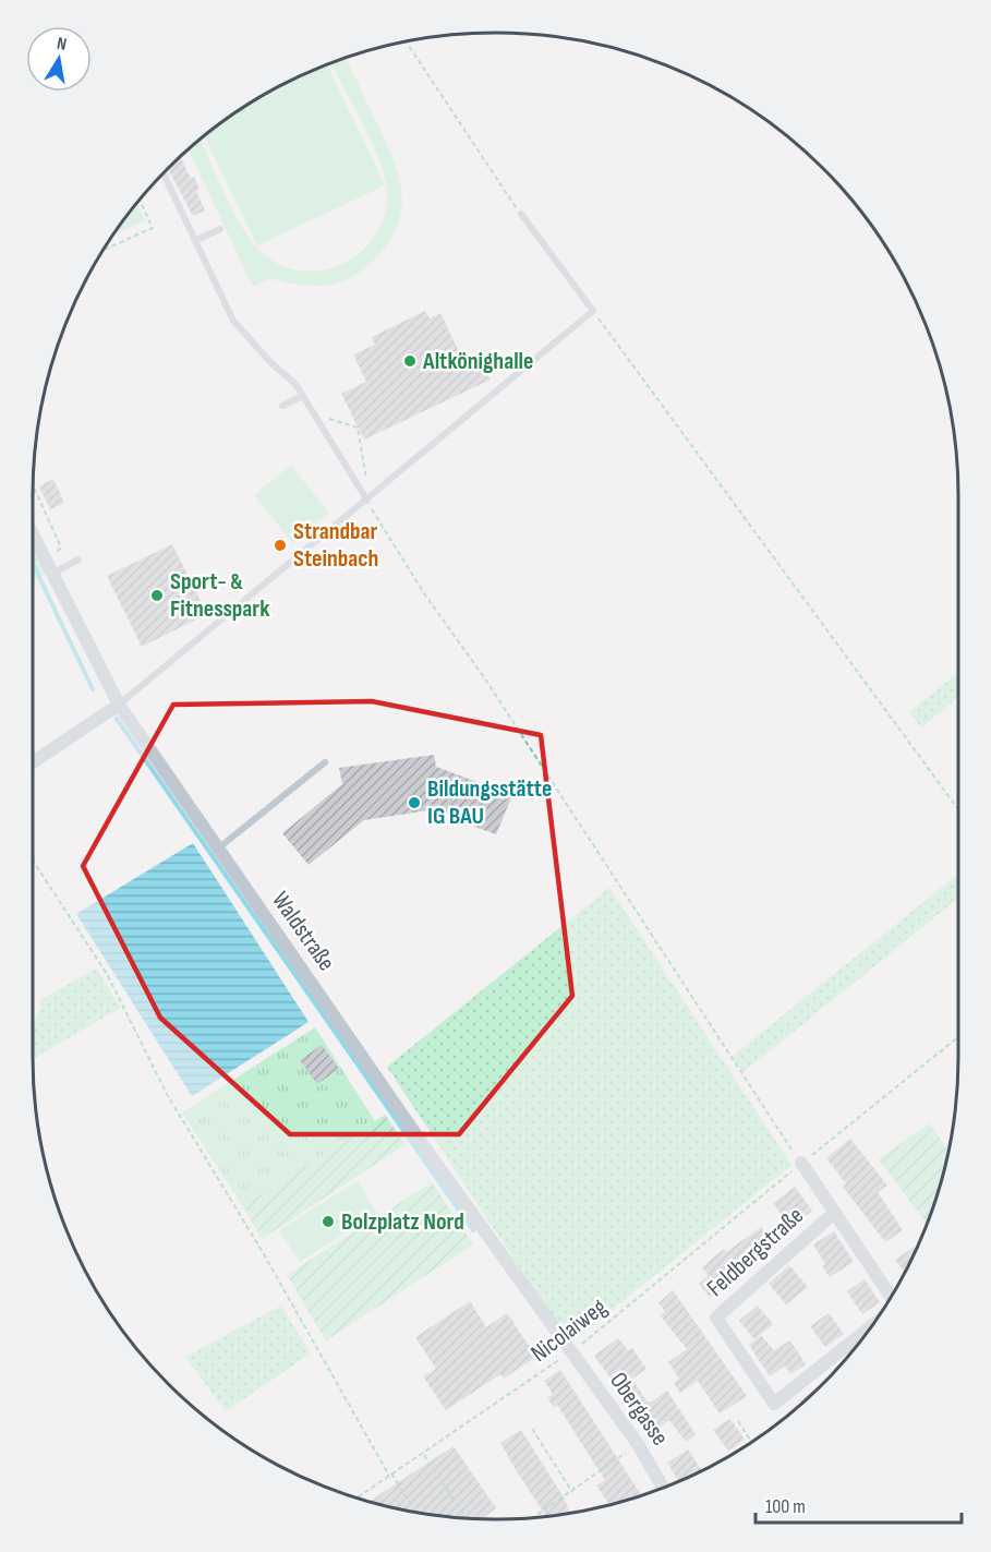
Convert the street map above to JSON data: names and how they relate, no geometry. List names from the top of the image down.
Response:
{
  "streets": {
    "street": ["Waldstraße", "Feldbergstraße", "Obergasse"],
    "path": ["Nicolaiweg"]
  },
  "crossings": [
    ["Waldstraße", "Nicolaiweg"],
    ["Waldstraße", "Obergasse"],
    ["Feldbergstraße", "Nicolaiweg"],
    ["Nicolaiweg", "Obergasse"]
  ],
  "places": [
    "Altkönighalle",
    "Strandbar Steinbach",
    "Sport- & Fitnesspark",
    "Bildungsstätte IG BAU",
    "Bolzplatz Nord"
  ],
  "scale_bar": "100 m",
  "north": "top"
}
